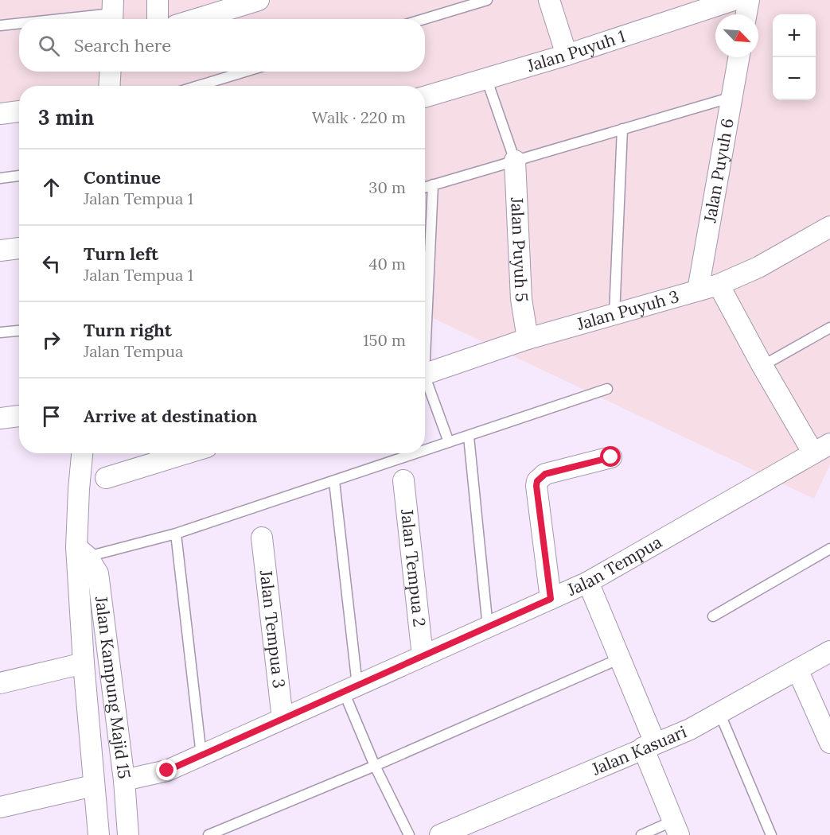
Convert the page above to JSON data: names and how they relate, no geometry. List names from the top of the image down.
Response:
{
  "streets": {
    "street": [
      "Jalan Puyuh 1",
      "Jalan Puyuh 6",
      "Jalan Puyuh 5",
      "Jalan Puyuh 3",
      "Jalan Tempua",
      "Jalan Tempua 2",
      "Jalan Tempua 3",
      "Jalan Kampung Majid 15",
      "Jalan Kasuari"
    ]
  },
  "crossings": [
    ["Jalan Puyuh 6", "Jalan Puyuh 3"],
    ["Jalan Puyuh 5", "Jalan Puyuh 3"],
    ["Jalan Tempua", "Jalan Tempua 2"],
    ["Jalan Tempua", "Jalan Tempua 3"],
    ["Jalan Tempua", "Jalan Kampung Majid 15"]
  ],
  "north": "bottom right",
  "page": {
    "map_buttons": ["+", "−"],
    "search": "Search here",
    "heading": ["3 min", "Walk · 220 m"],
    "list": [
      ["Continue", "Jalan Tempua 1", "30 m"],
      ["Turn left", "Jalan Tempua 1", "40 m"],
      ["Turn right", "Jalan Tempua", "150 m"],
      "Arrive at destination"
    ]
  }
}
